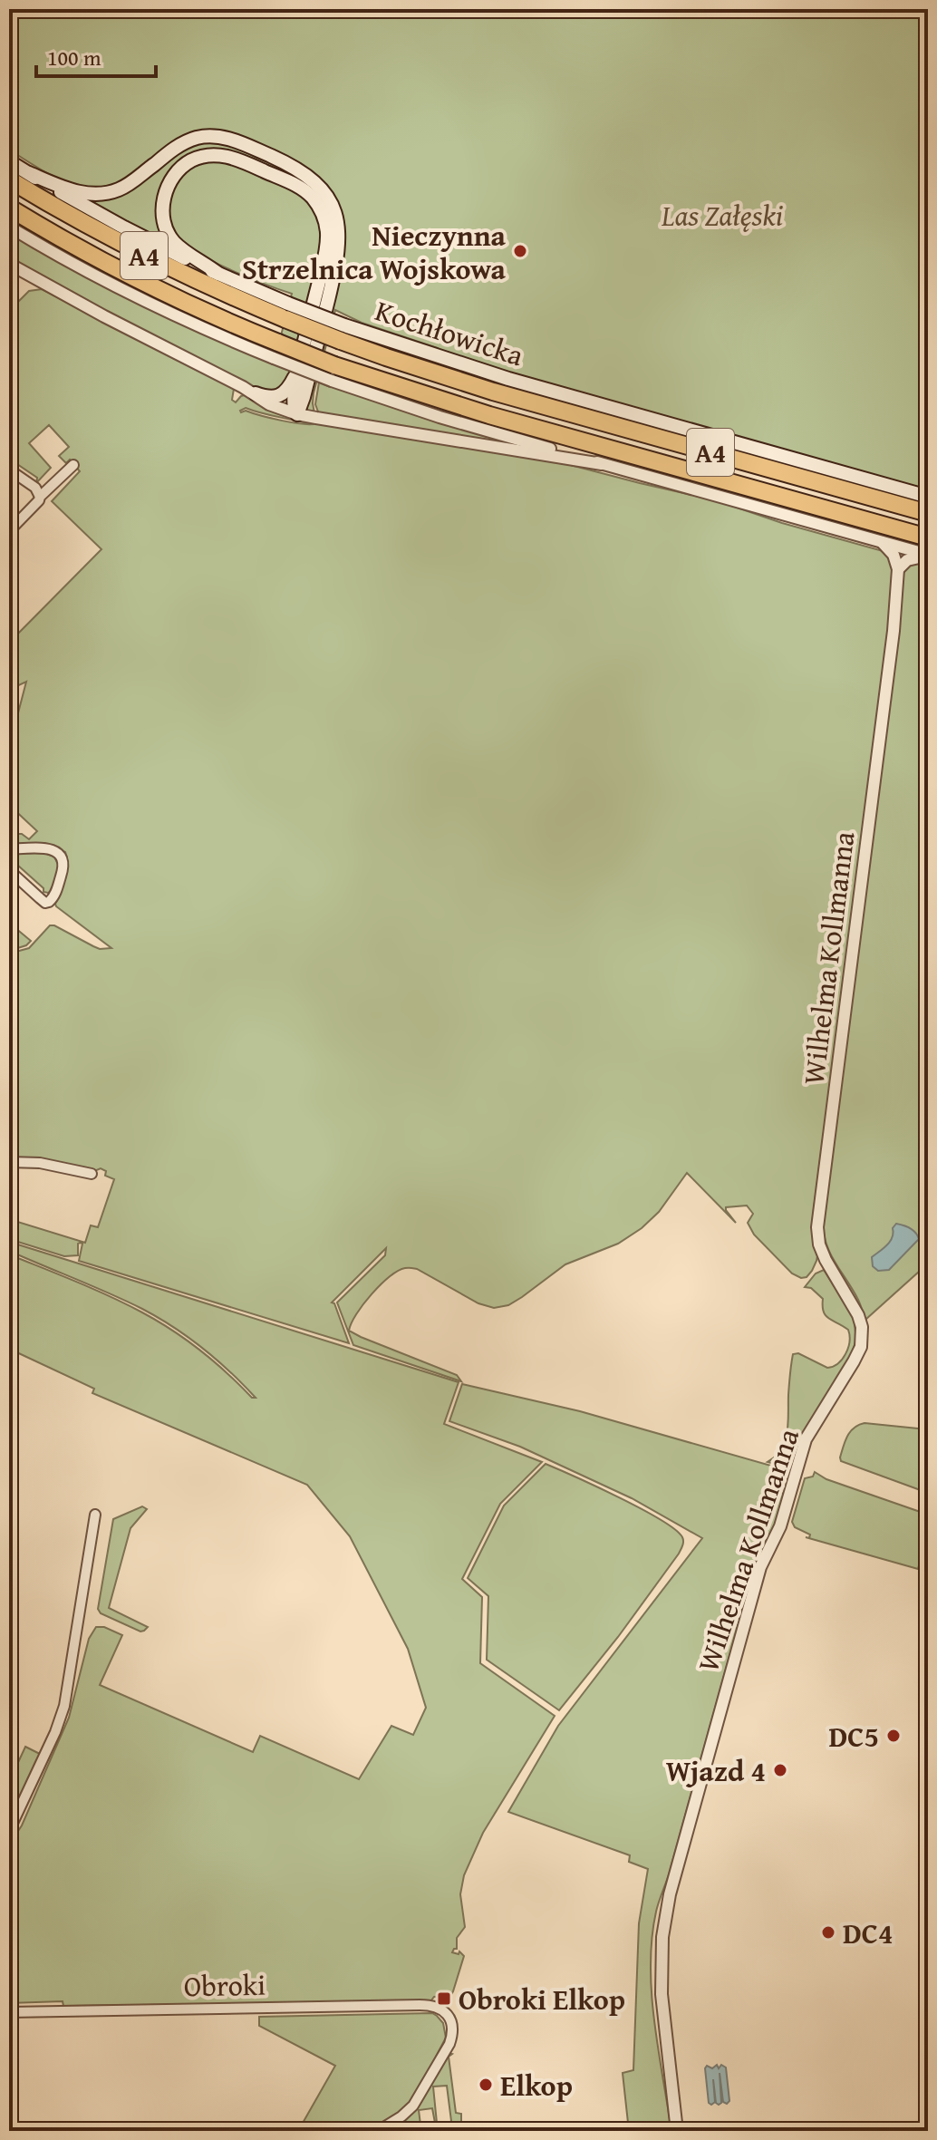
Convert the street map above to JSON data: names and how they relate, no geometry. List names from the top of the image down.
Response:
{
  "streets": {
    "highway": ["A4"],
    "main road": ["Kochłowicka"],
    "street": ["Wilhelma Kollmanna", "Obroki"]
  },
  "crossings": [
    ["A4", "Kochłowicka"]
  ],
  "parks": ["Las Załęski"],
  "places": {
    "other": [
      "Nieczynna Strzelnica Wojskowa",
      "DC5",
      "Wjazd 4",
      "DC4",
      "Elkop"
    ],
    "transit": ["Obroki Elkop"]
  },
  "scale_bar": "100 m"
}
